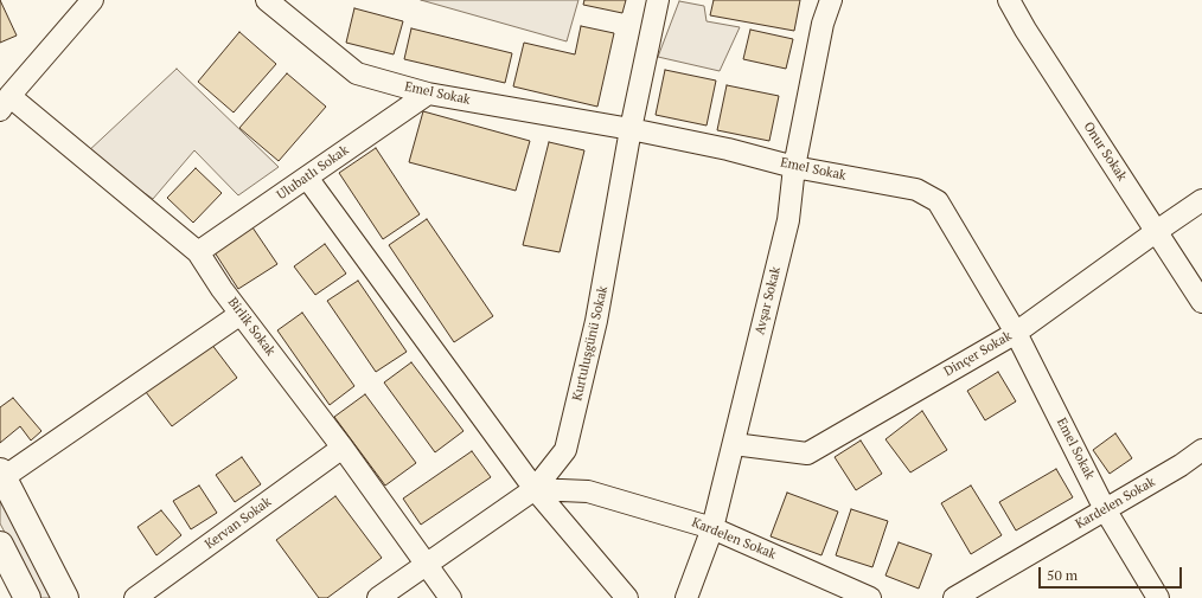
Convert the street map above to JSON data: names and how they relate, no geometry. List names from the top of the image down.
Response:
{
  "streets": {
    "street": [
      "Emel Sokak",
      "Onur Sokak",
      "Ulubatlı Sokak",
      "Avşar Sokak",
      "Birlik Sokak",
      "Kurtuluşgünü Sokak",
      "Dinçer Sokak",
      "Kardelen Sokak",
      "Kervan Sokak"
    ]
  },
  "crossings": [
    ["Emel Sokak", "Ulubatlı Sokak"],
    ["Emel Sokak", "Avşar Sokak"],
    ["Emel Sokak", "Kurtuluşgünü Sokak"],
    ["Emel Sokak", "Dinçer Sokak"],
    ["Emel Sokak", "Kardelen Sokak"],
    ["Onur Sokak", "Dinçer Sokak"],
    ["Ulubatlı Sokak", "Birlik Sokak"],
    ["Avşar Sokak", "Dinçer Sokak"],
    ["Avşar Sokak", "Kardelen Sokak"],
    ["Birlik Sokak", "Kurtuluşgünü Sokak"],
    ["Birlik Sokak", "Kervan Sokak"],
    ["Kurtuluşgünü Sokak", "Kardelen Sokak"]
  ],
  "scale_bar": "50 m"
}
